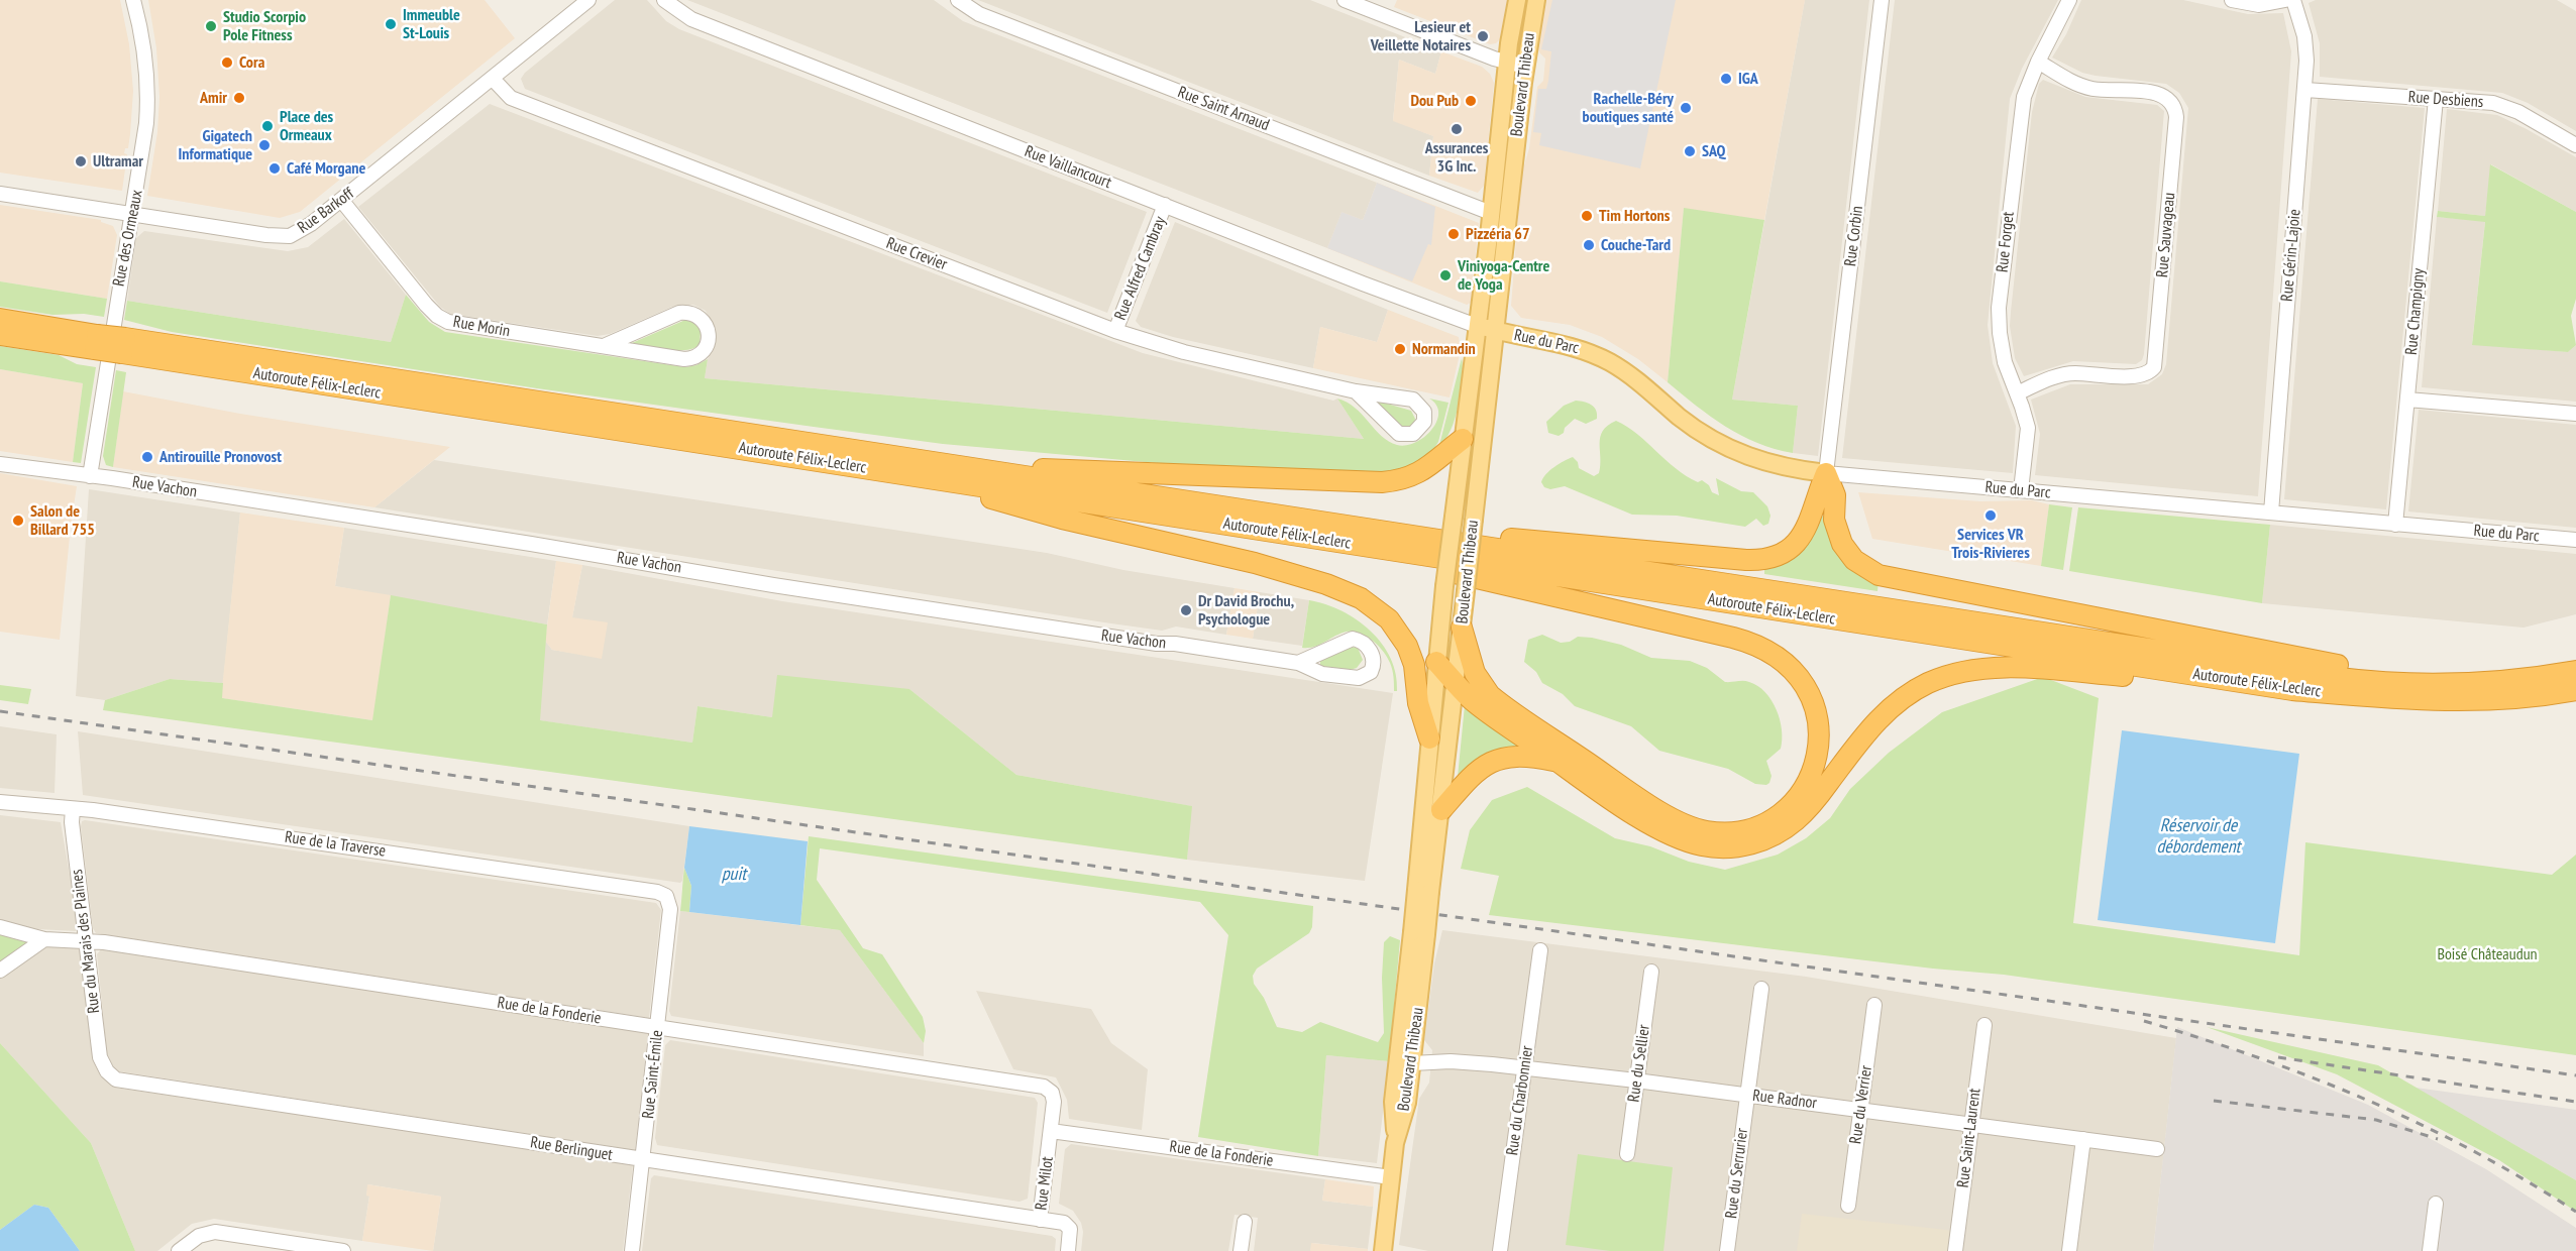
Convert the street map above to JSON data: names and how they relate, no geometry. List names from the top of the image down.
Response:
{
  "streets": {
    "highway": ["Autoroute Félix-Leclerc"],
    "main road": ["Boulevard Thibeau", "Rue du Parc"],
    "street": [
      "Rue Desbiens",
      "Rue Saint Arnaud",
      "Rue Vaillancourt",
      "Rue Barkoff",
      "Rue Sauvageau",
      "Rue Corbin",
      "Rue des Ormeaux",
      "Rue Forget",
      "Rue Crevier",
      "Rue Gérin-Lajoie",
      "Rue Alfred Cambray",
      "Rue Champigny",
      "Rue Morin",
      "Rue Vachon",
      "Rue de la Traverse",
      "Rue du Marais des Plaines",
      "Rue de la Fonderie",
      "Rue du Sellier",
      "Rue Saint-Émile",
      "Rue Radnor",
      "Rue du Charbonnier",
      "Rue du Verrier",
      "Rue Saint-Laurent",
      "Rue Berlinguet",
      "Rue du Serrurier",
      "Rue Milot"
    ]
  },
  "crossings": [
    ["Boulevard Thibeau", "Rue Saint Arnaud"],
    ["Boulevard Thibeau", "Rue Vaillancourt"],
    ["Boulevard Thibeau", "Rue du Parc"],
    ["Boulevard Thibeau", "Rue de la Fonderie"],
    ["Boulevard Thibeau", "Rue Radnor"],
    ["Rue Desbiens", "Rue Gérin-Lajoie"],
    ["Rue Desbiens", "Rue Champigny"],
    ["Rue Vaillancourt", "Rue Alfred Cambray"],
    ["Rue Vaillancourt", "Rue du Parc"],
    ["Rue Barkoff", "Rue des Ormeaux"],
    ["Rue Barkoff", "Rue Crevier"],
    ["Rue Barkoff", "Rue Morin"],
    ["Rue Sauvageau", "Rue Forget"],
    ["Rue Corbin", "Rue du Parc"],
    ["Rue des Ormeaux", "Rue Vachon"],
    ["Rue Forget", "Rue du Parc"],
    ["Rue Crevier", "Rue Alfred Cambray"],
    ["Rue Gérin-Lajoie", "Rue du Parc"],
    ["Rue Champigny", "Rue du Parc"],
    ["Rue de la Traverse", "Rue du Marais des Plaines"],
    ["Rue de la Traverse", "Rue Saint-Émile"],
    ["Rue du Marais des Plaines", "Rue de la Fonderie"],
    ["Rue du Marais des Plaines", "Rue Berlinguet"],
    ["Rue de la Fonderie", "Rue Saint-Émile"],
    ["Rue de la Fonderie", "Rue Milot"],
    ["Rue du Sellier", "Rue Radnor"],
    ["Rue Saint-Émile", "Rue Berlinguet"],
    ["Rue Radnor", "Rue du Charbonnier"],
    ["Rue Radnor", "Rue du Verrier"],
    ["Rue Radnor", "Rue Saint-Laurent"],
    ["Rue Radnor", "Rue du Serrurier"],
    ["Rue Berlinguet", "Rue Milot"]
  ],
  "water": ["Réservoir de débordement", "puit"],
  "parks": ["Boisé Châteaudun"],
  "places": [
    "Immeuble St-Louis",
    "Studio Scorpio Pole Fitness",
    "Lesieur et Veillette Notaires",
    "Cora",
    "IGA",
    "Amir",
    "Dou Pub",
    "Rachelle-Béry boutiques santé",
    "Place des Ormeaux",
    "Assurances 3G Inc.",
    "Gigatech Informatique",
    "SAQ",
    "Ultramar",
    "Café Morgane",
    "Tim Hortons",
    "Pizzéria 67",
    "Couche-Tard",
    "Viniyoga-Centre de Yoga",
    "Normandin",
    "Antirouille Pronovost",
    "Services VR Trois-Rivieres",
    "Salon de Billard 755",
    "Dr David Brochu, Psychologue"
  ]
}
